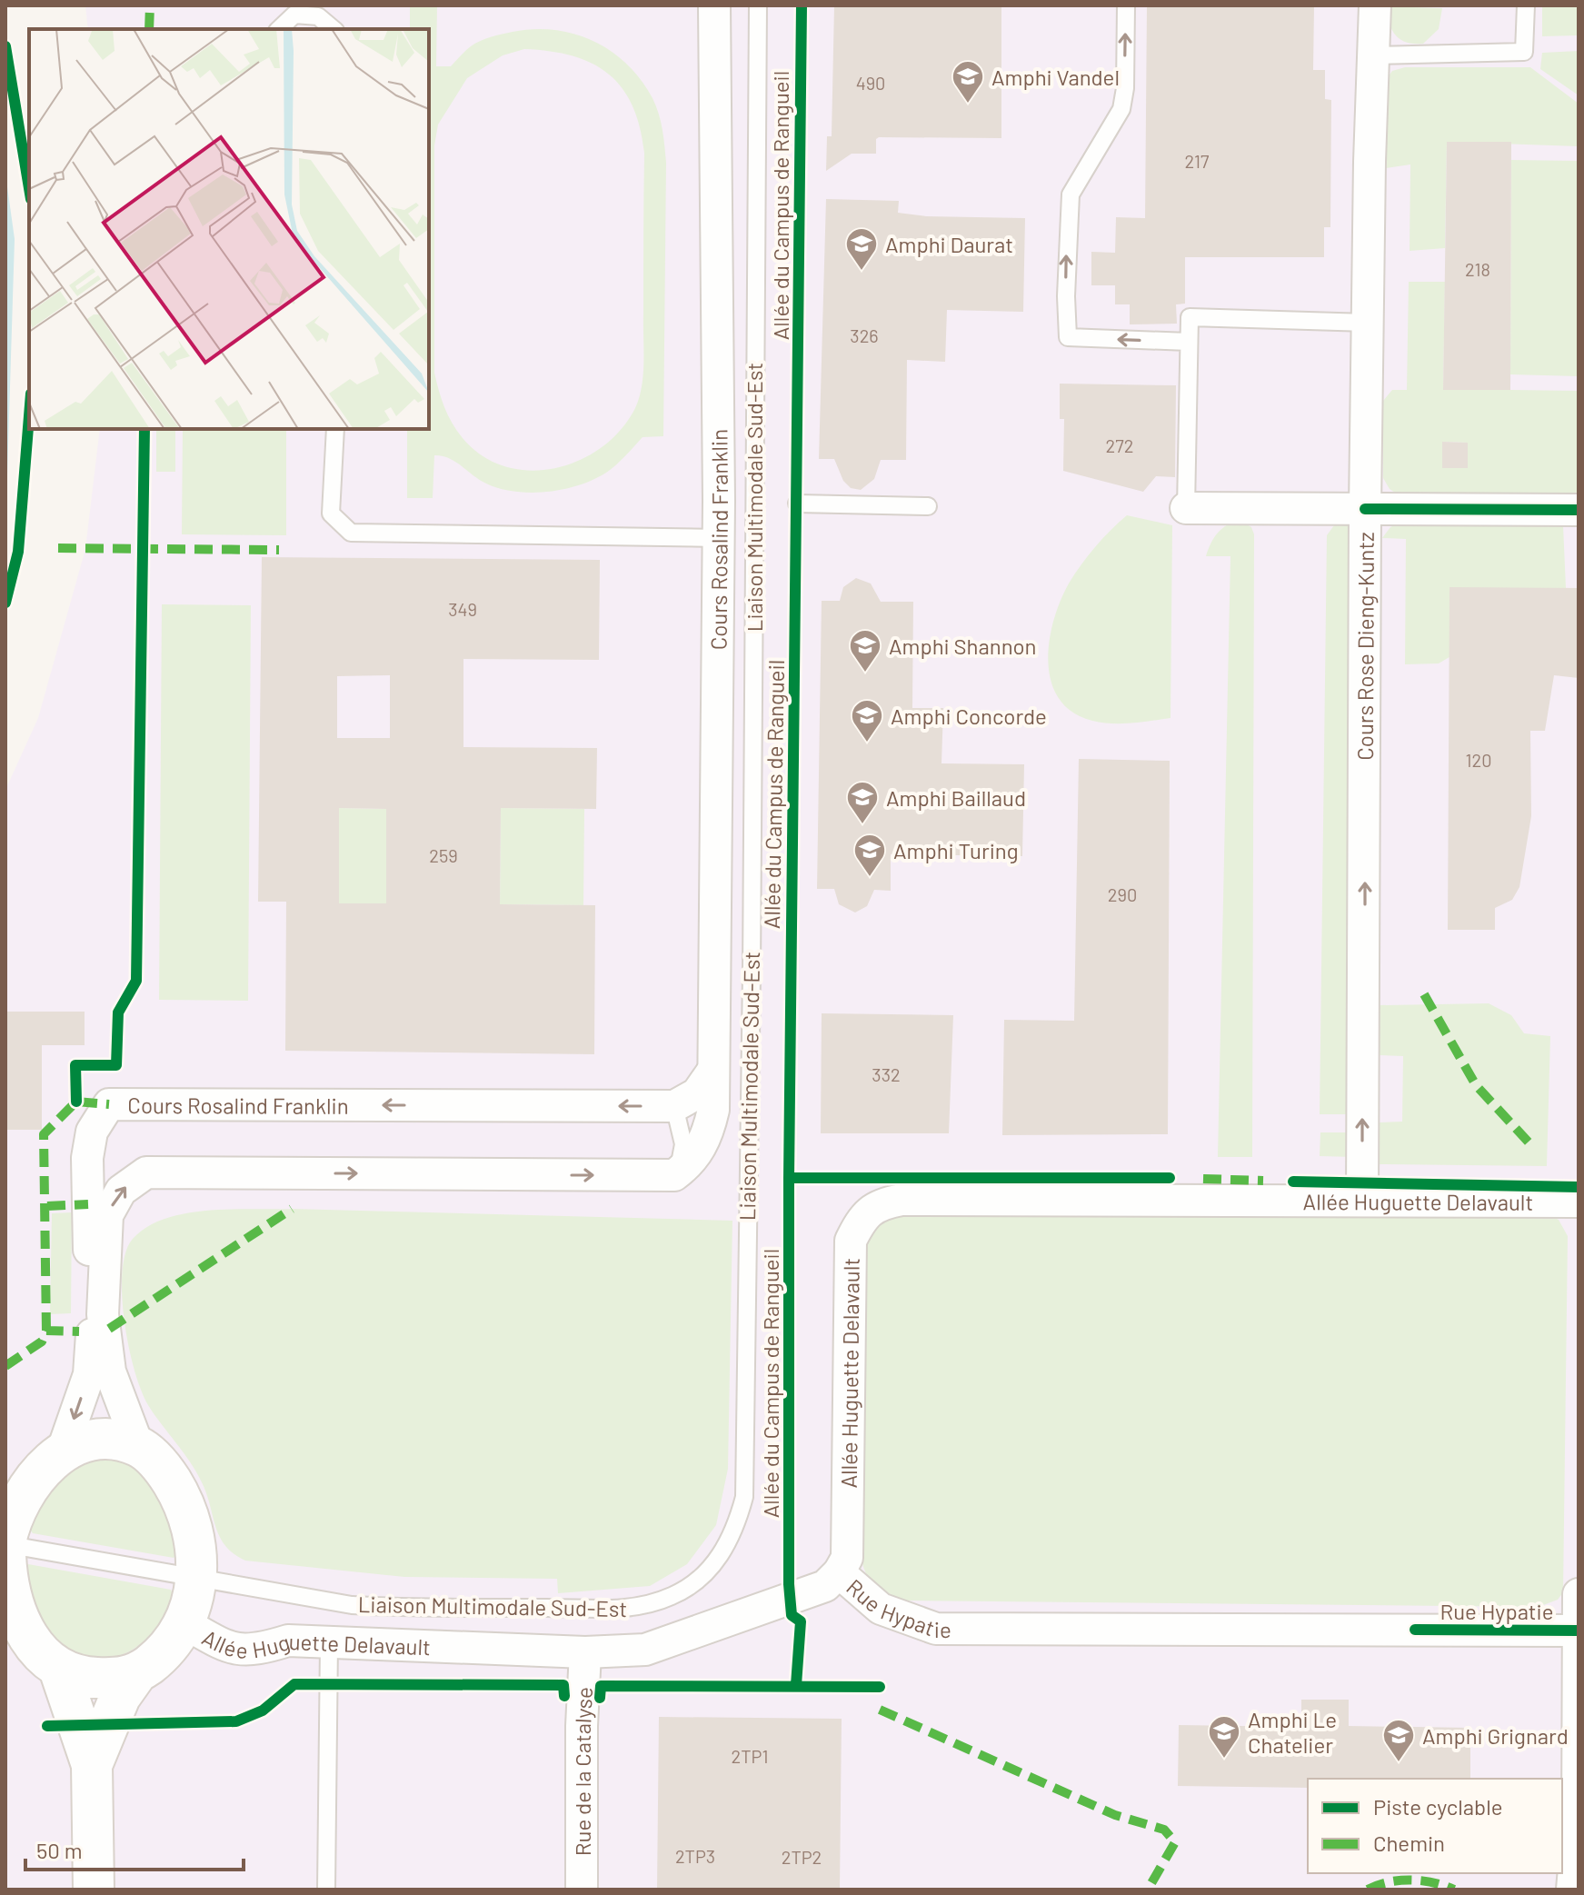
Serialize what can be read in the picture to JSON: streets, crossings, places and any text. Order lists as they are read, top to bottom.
{
  "streets": {
    "street": [
      "Cours Rosalind Franklin",
      "Cours Rose Dieng-Kuntz",
      "Allée Huguette Delavault",
      "Rue Hypatie",
      "Rue de la Catalyse"
    ],
    "lane": ["Liaison Multimodale Sud-Est"],
    "cycle path": ["Allée du Campus de Rangueil"]
  },
  "crossings": [
    ["Cours Rose Dieng-Kuntz", "Allée Huguette Delavault"],
    ["Allée Huguette Delavault", "Rue Hypatie"],
    ["Allée Huguette Delavault", "Rue de la Catalyse"]
  ],
  "one_way": ["Cours Rose Dieng-Kuntz"],
  "places": {
    "school or university": [
      "Amphi Vandel",
      "Amphi Daurat",
      "Amphi Shannon",
      "Amphi Concorde",
      "Amphi Baillaud",
      "Amphi Turing",
      "Amphi Le Chatelier",
      "Amphi Grignard"
    ]
  },
  "house_numbers": [
    "490",
    "217",
    "218",
    "326",
    "272",
    "349",
    "120",
    "259",
    "290",
    "332",
    "2TP1",
    "2TP3",
    "2TP2"
  ],
  "legend": ["Piste cyclable", "Chemin"],
  "scale_bar": "50 m"
}
